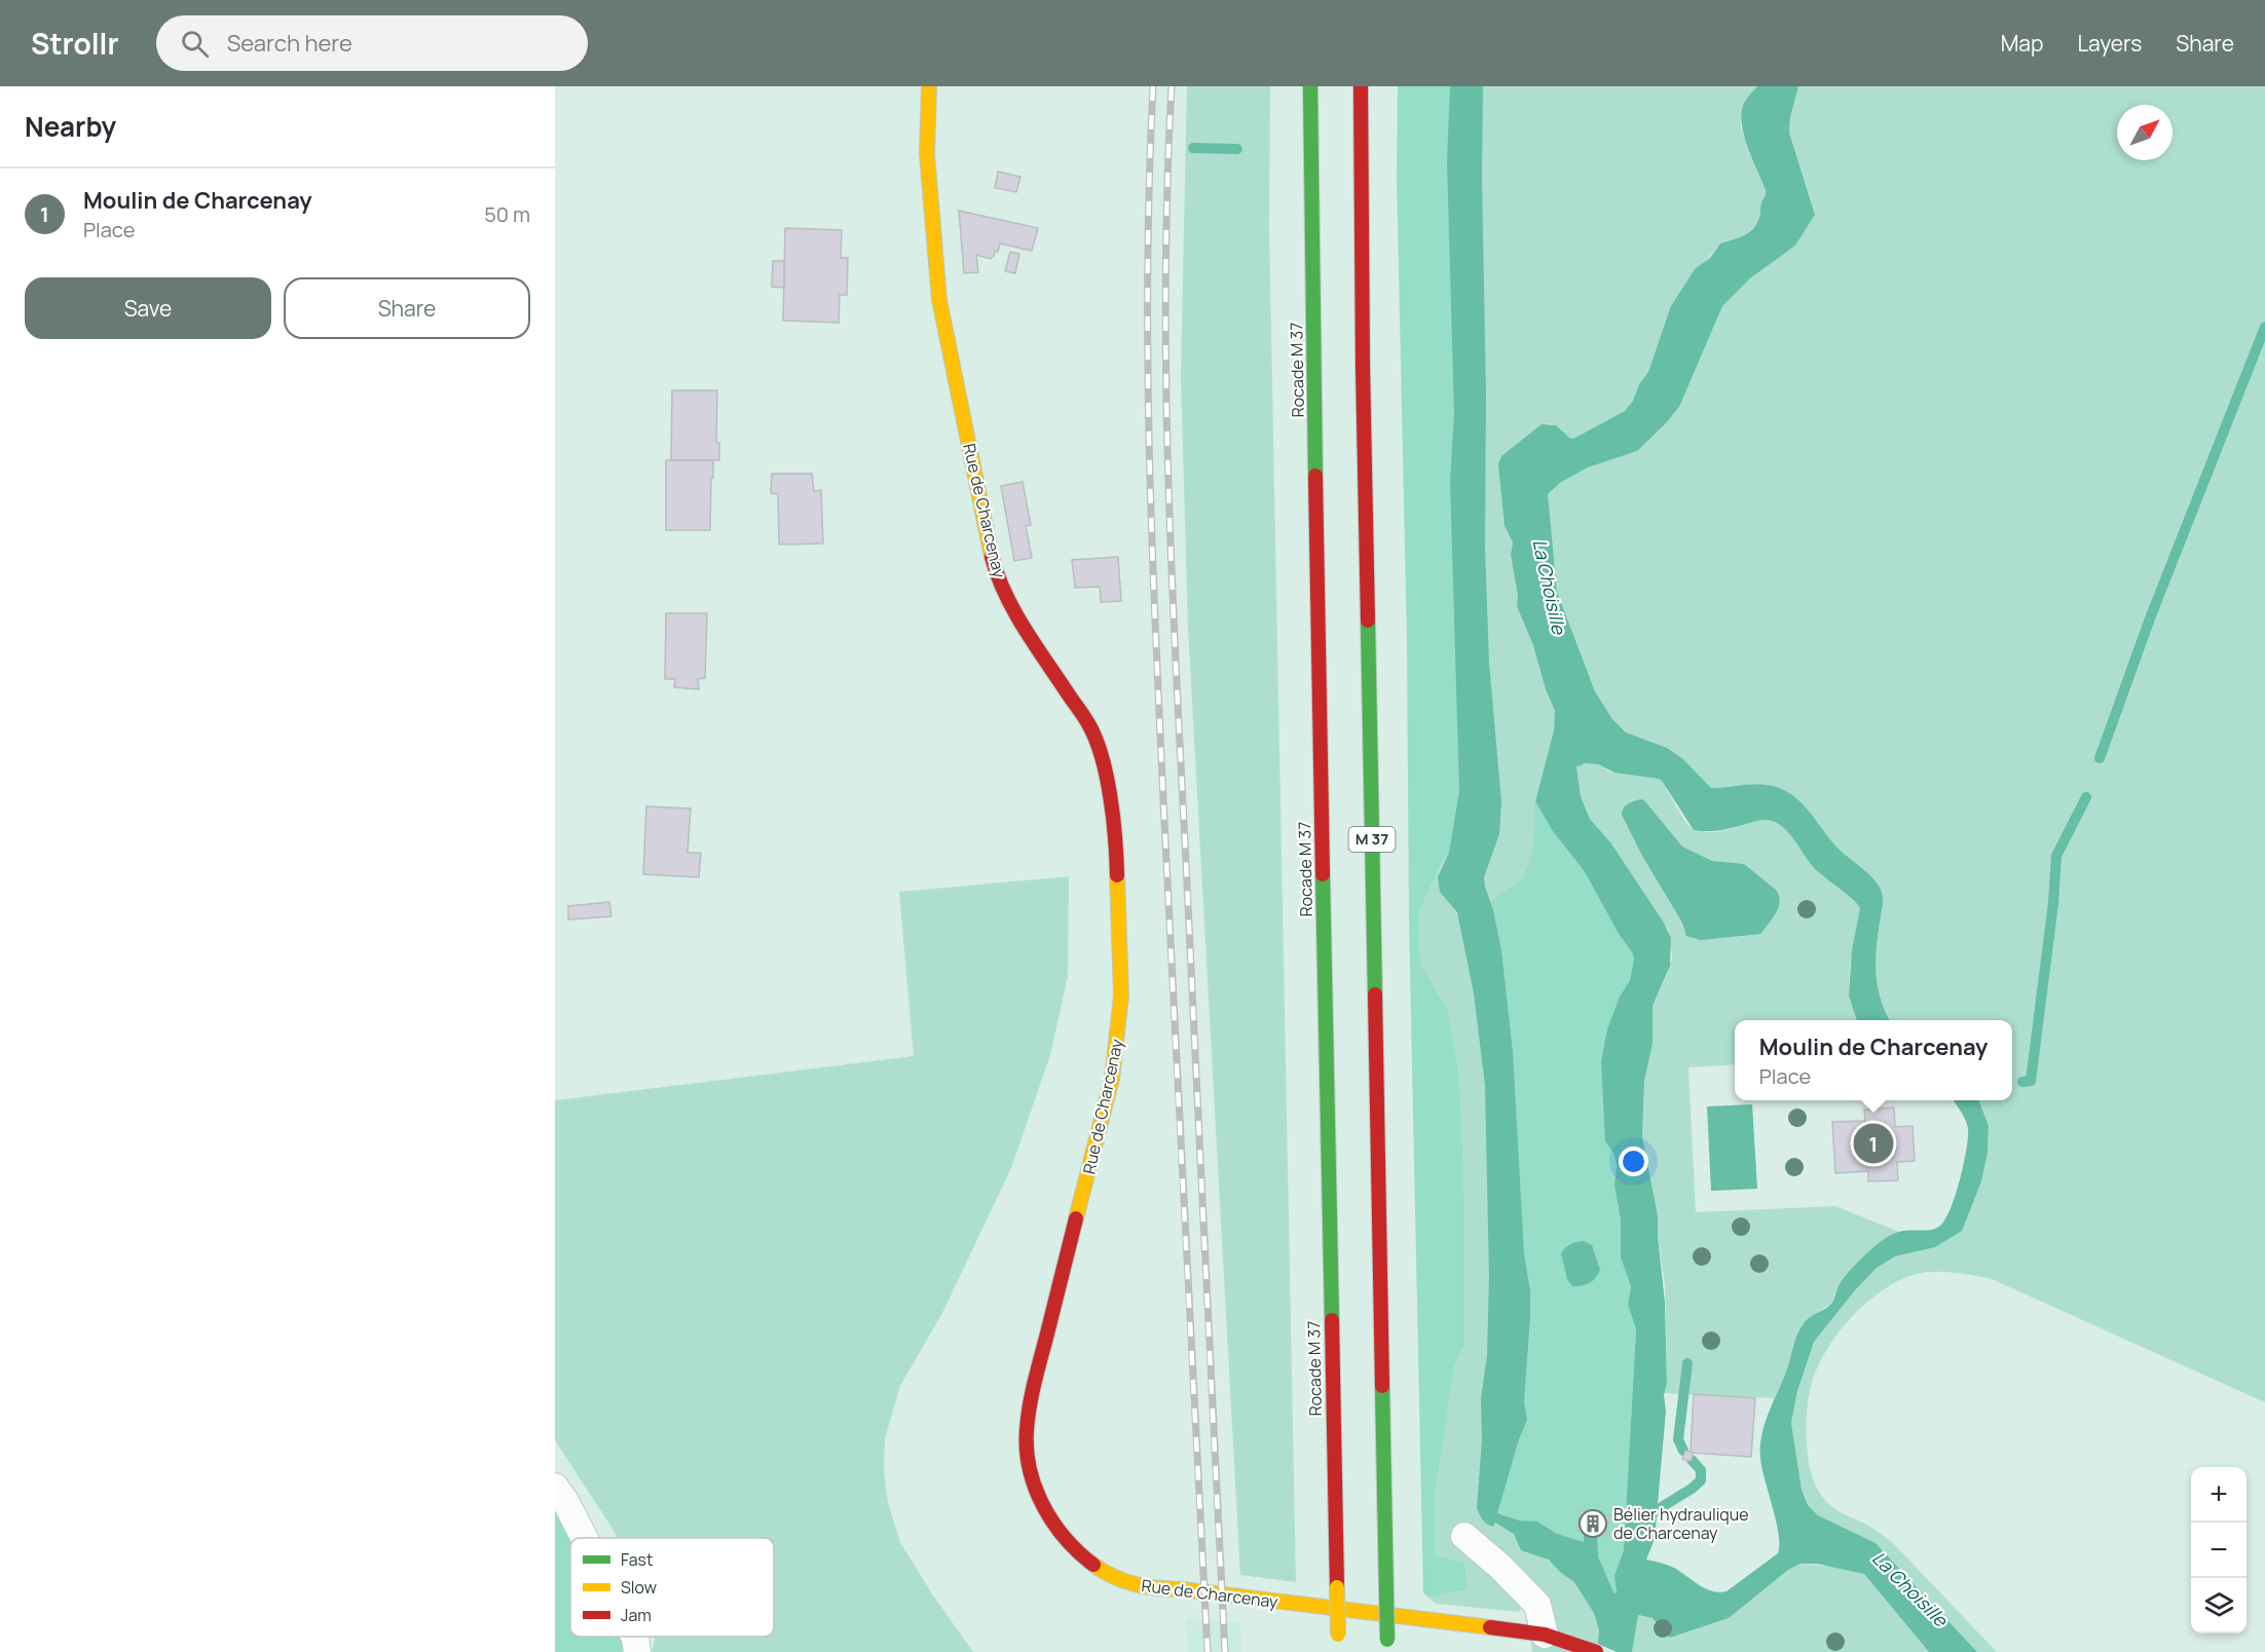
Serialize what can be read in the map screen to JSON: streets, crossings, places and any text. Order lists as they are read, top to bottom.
{
  "streets": {
    "main road": ["Rocade M 37", "Rue de Charcenay", "M 37"]
  },
  "water": ["La Choisille"],
  "places": {
    "building": ["Bélier hydraulique de Charcenay"]
  },
  "legend": ["Fast", "Slow", "Jam"],
  "north": "top right",
  "page": {
    "header": "Strollr",
    "search": "Search here",
    "nav": ["Map", "Layers", "Share"],
    "heading": "Nearby",
    "list": [
      {
        "mark": "1",
        "name": "Moulin de Charcenay",
        "note": "Place",
        "value": "50 m"
      }
    ],
    "buttons": ["Save", "Share"],
    "popup": ["Moulin de Charcenay", "Place"],
    "pins": "1",
    "map_buttons": ["+", "−"]
  }
}
